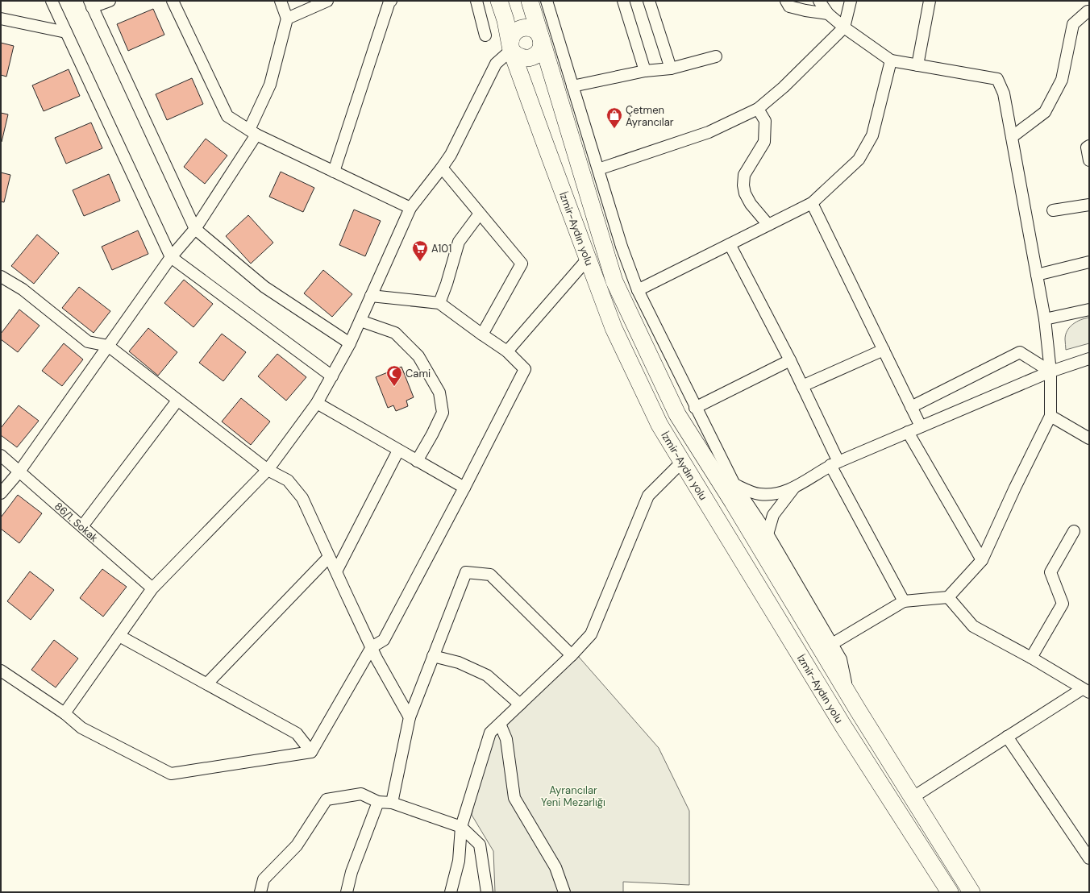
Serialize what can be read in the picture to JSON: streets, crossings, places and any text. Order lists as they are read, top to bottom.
{
  "streets": {
    "highway": ["İzmir-Aydın yolu"],
    "street": ["86/1. Sokak"]
  },
  "parks": ["Ayrancılar Yeni Mezarlığı"],
  "places": {
    "shop": ["Çetmen Ayrancılar"],
    "supermarket": ["A101"],
    "mosque": ["Cami"]
  }
}
